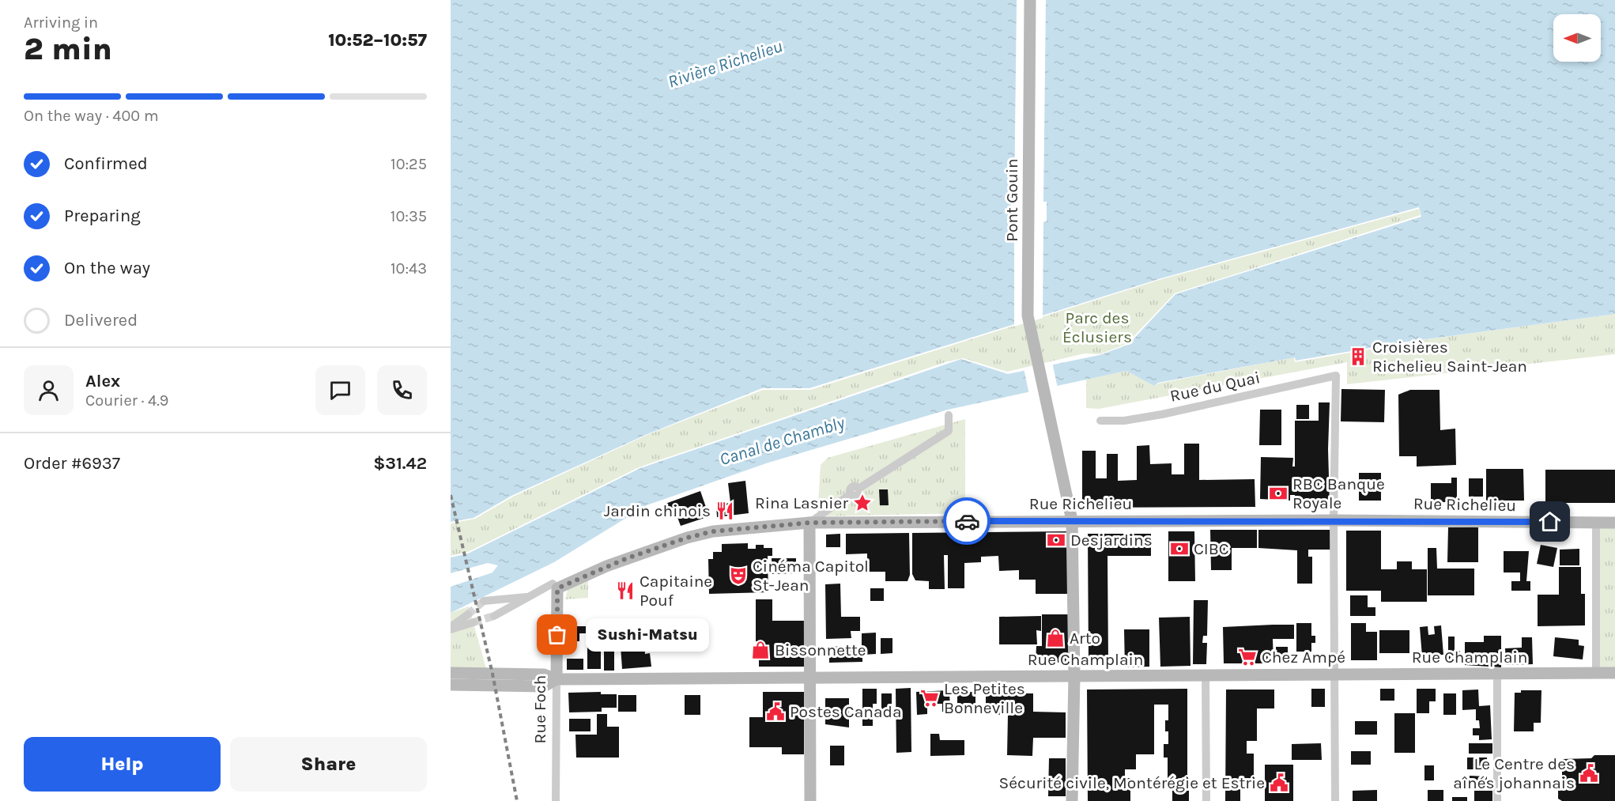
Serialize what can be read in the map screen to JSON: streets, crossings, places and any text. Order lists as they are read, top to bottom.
{
  "streets": {
    "street": [
      "Pont Gouin",
      "Rue du Quai",
      "Rue Richelieu",
      "Rue Champlain",
      "Rue Foch"
    ]
  },
  "crossings": [
    ["Pont Gouin", "Rue Richelieu"],
    ["Pont Gouin", "Rue Champlain"],
    ["Rue du Quai", "Rue Richelieu"],
    ["Rue Richelieu", "Rue Foch"],
    ["Rue Champlain", "Rue Foch"]
  ],
  "water": ["Rivière Richelieu", "Canal de Chambly"],
  "parks": ["Parc des Éclusiers"],
  "places": {
    "building": ["Croisières Richelieu Saint-Jean"],
    "bank": ["RBC Banque Royale", "Desjardins", "CIBC"],
    "place": ["Rina Lasnier"],
    "restaurant": ["Jardin chinois", "Capitaine Pouf"],
    "theatre": ["Cinéma Capitol St-Jean"],
    "other": ["Sushi-Matsu"],
    "shop": ["Arto", "Bissonnette"],
    "supermarket": ["Chez Ampé", "Les Petites Bonneville"],
    "public building": ["Postes Canada", "Le Centre des aînés johannais", "Sécurité civile, Montérégie et Estrie"]
  },
  "north": "left",
  "page": {
    "heading": ["2 min", "Arriving in", "10:52–10:57"],
    "panel": [
      "Alex",
      "Courier · 4.9",
      "Order #6937",
      "$31.42"
    ],
    "bar": "On the way · 400 m",
    "list": [
      ["Confirmed", "10:25"],
      ["Preparing", "10:35"],
      ["On the way", "10:43"],
      "Delivered"
    ],
    "bubble": "Sushi-Matsu",
    "buttons": ["Help", "Share"]
  }
}
